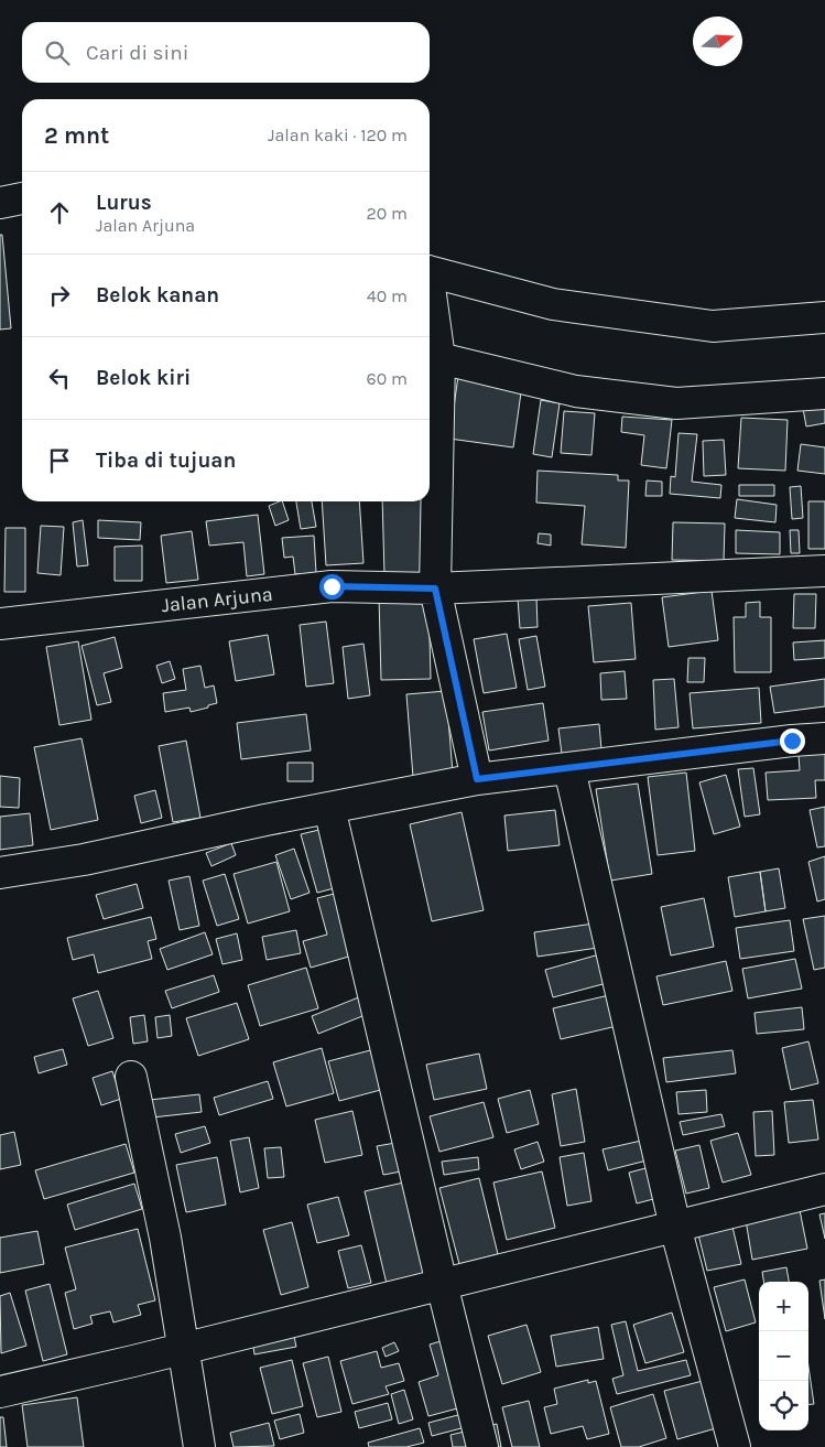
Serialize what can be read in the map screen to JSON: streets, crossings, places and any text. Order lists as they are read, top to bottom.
{
  "streets": {
    "street": ["Jalan Arjuna"]
  },
  "north": "right",
  "page": {
    "search": "Cari di sini",
    "heading": ["2 mnt", "Jalan kaki · 120 m"],
    "list": [
      ["Lurus", "Jalan Arjuna", "20 m"],
      ["Belok kanan", "40 m"],
      ["Belok kiri", "60 m"],
      "Tiba di tujuan"
    ],
    "map_buttons": ["+", "−"]
  }
}
